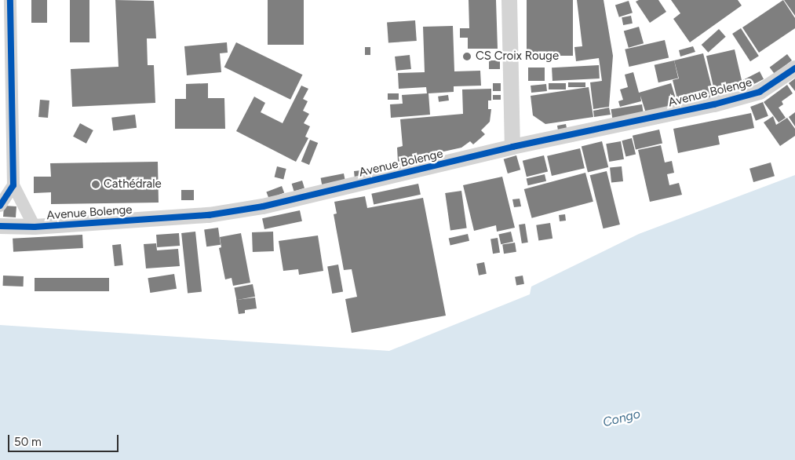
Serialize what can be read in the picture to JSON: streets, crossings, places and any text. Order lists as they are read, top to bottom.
{
  "streets": {
    "street": ["Avenue Bolenge"]
  },
  "water": ["Congo"],
  "places": ["CS Croix Rouge", "Cathédrale"],
  "scale_bar": "50 m"
}
